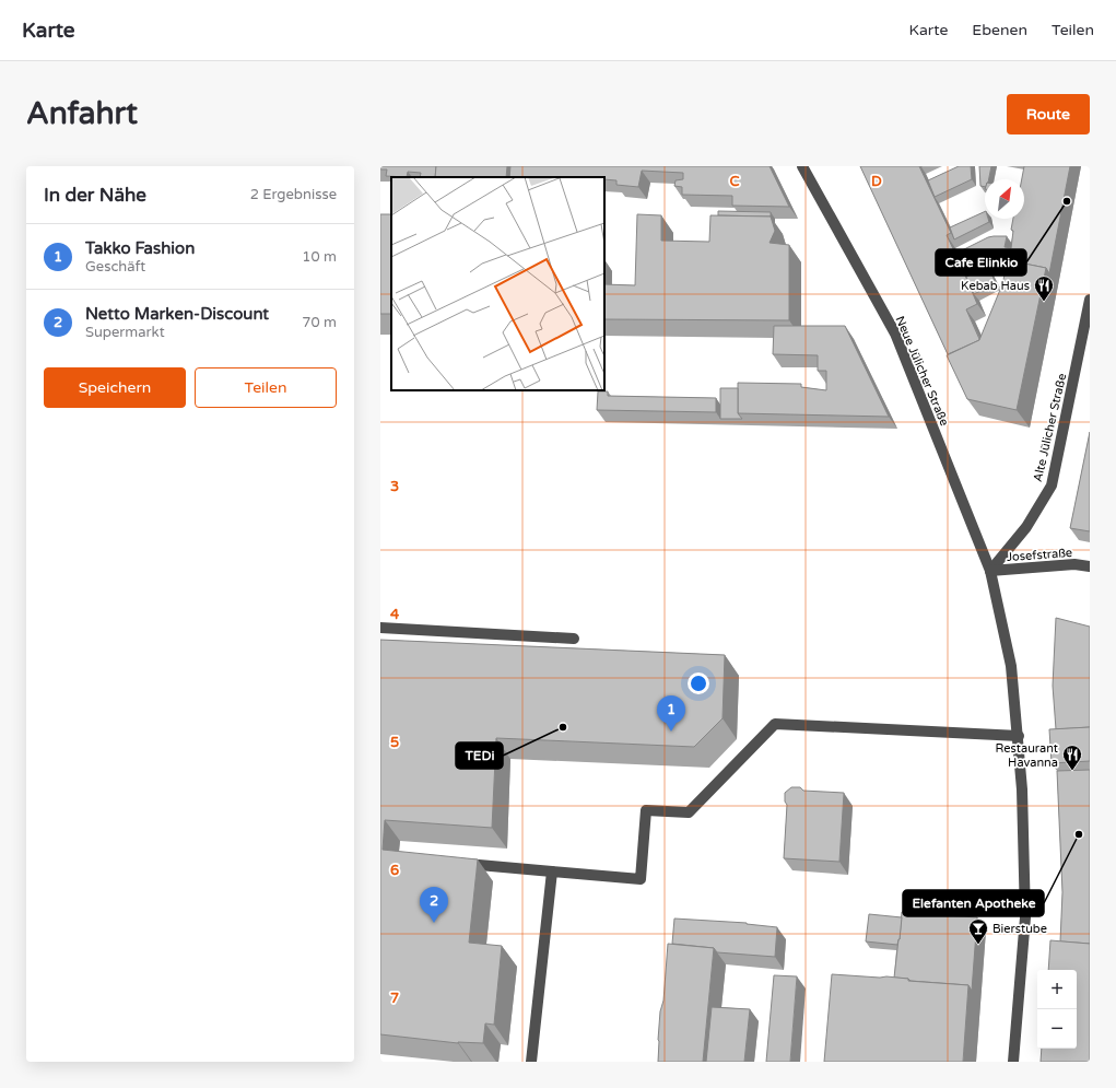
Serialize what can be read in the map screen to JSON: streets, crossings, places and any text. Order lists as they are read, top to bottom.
{
  "streets": {
    "street": ["Neue Jülicher Straße", "Alte Jülicher Straße", "Josefstraße"]
  },
  "crossings": [
    ["Neue Jülicher Straße", "Alte Jülicher Straße"],
    ["Neue Jülicher Straße", "Josefstraße"],
    ["Alte Jülicher Straße", "Josefstraße"]
  ],
  "places": {
    "other": ["Cafe Elinkio", "TEDi", "Elefanten Apotheke"],
    "restaurant": ["Kebab Haus", "Restaurant Havanna"],
    "bar": ["Bierstube"]
  },
  "north": "top right",
  "page": {
    "header": "Karte",
    "nav": ["Karte", "Ebenen", "Teilen"],
    "buttons": [
      "Route",
      ["Speichern", "Teilen"]
    ],
    "title": "Anfahrt",
    "heading": ["In der Nähe", "2 Ergebnisse"],
    "list": [
      {
        "mark": "1",
        "name": "Takko Fashion",
        "note": "Geschäft",
        "value": "10 m"
      },
      {
        "mark": "2",
        "name": "Netto Marken-Discount",
        "note": "Supermarkt",
        "value": "70 m"
      }
    ],
    "pins": ["1", "2"],
    "map_buttons": ["+", "−"]
  },
  "grid": {
    "columns": ["C", "D"],
    "rows": [
      "3",
      "4",
      "5",
      "6",
      "7"
    ]
  }
}
